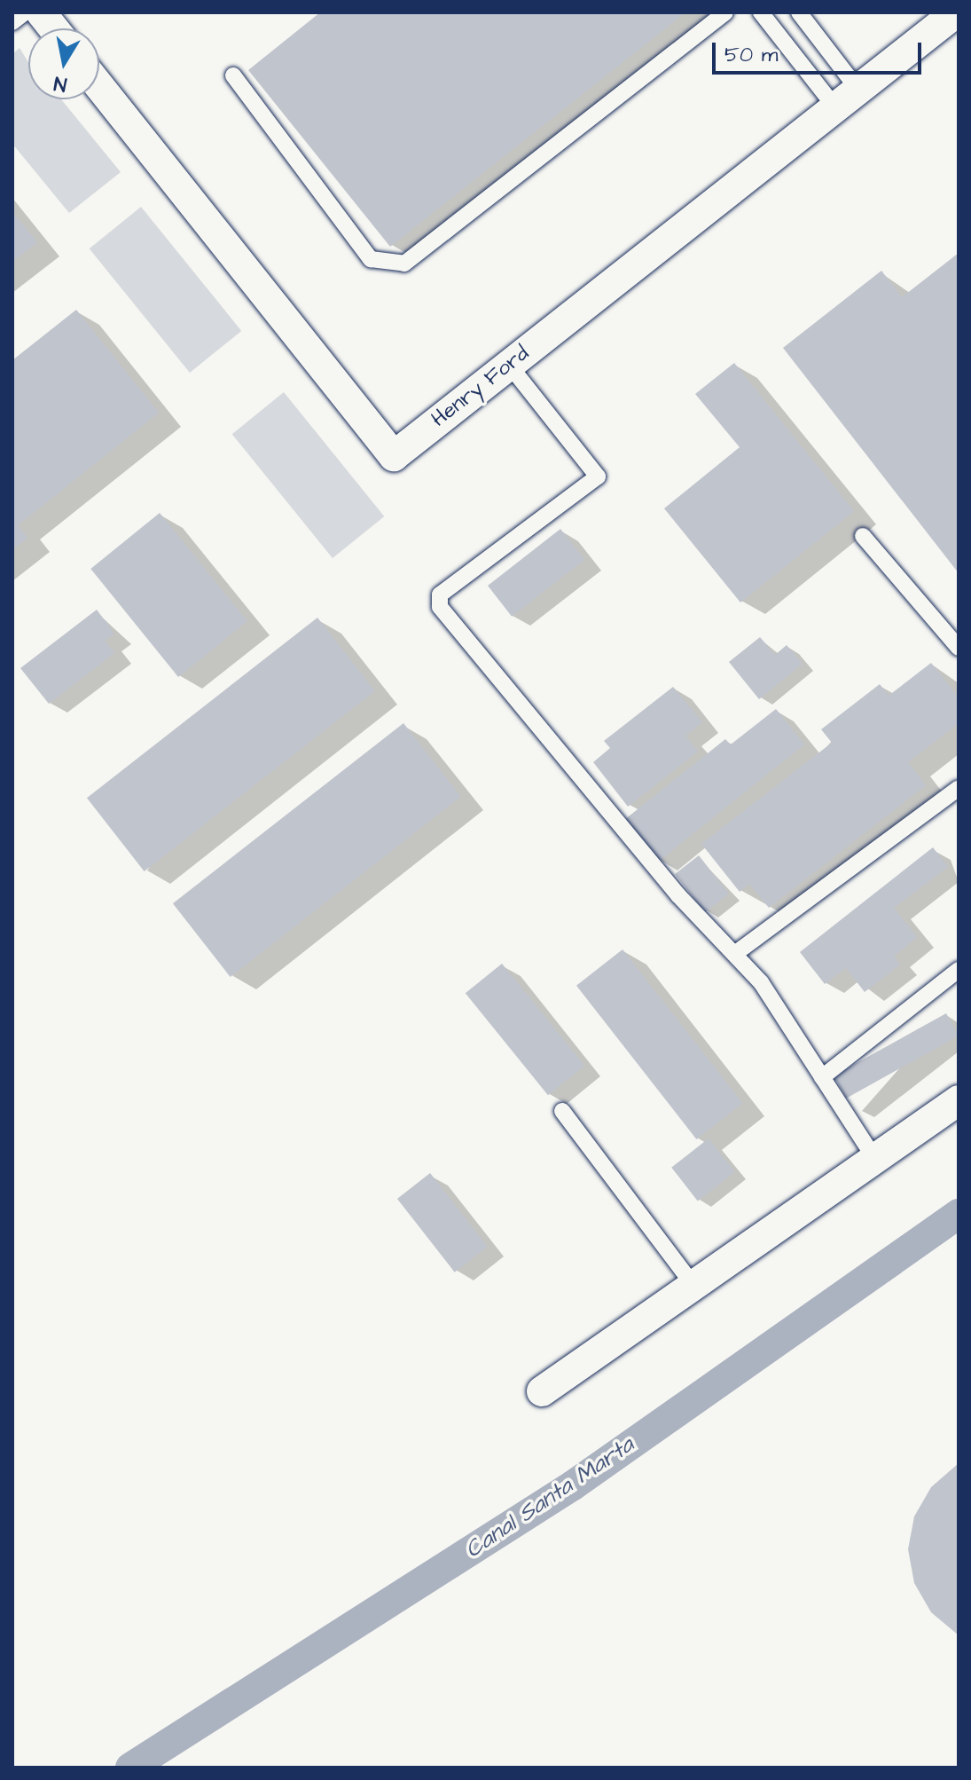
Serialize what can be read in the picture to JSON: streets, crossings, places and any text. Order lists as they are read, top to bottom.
{
  "streets": {
    "street": ["Henry Ford"]
  },
  "water": ["Canal Santa Marta"],
  "scale_bar": "50 m",
  "north": "bottom"
}
